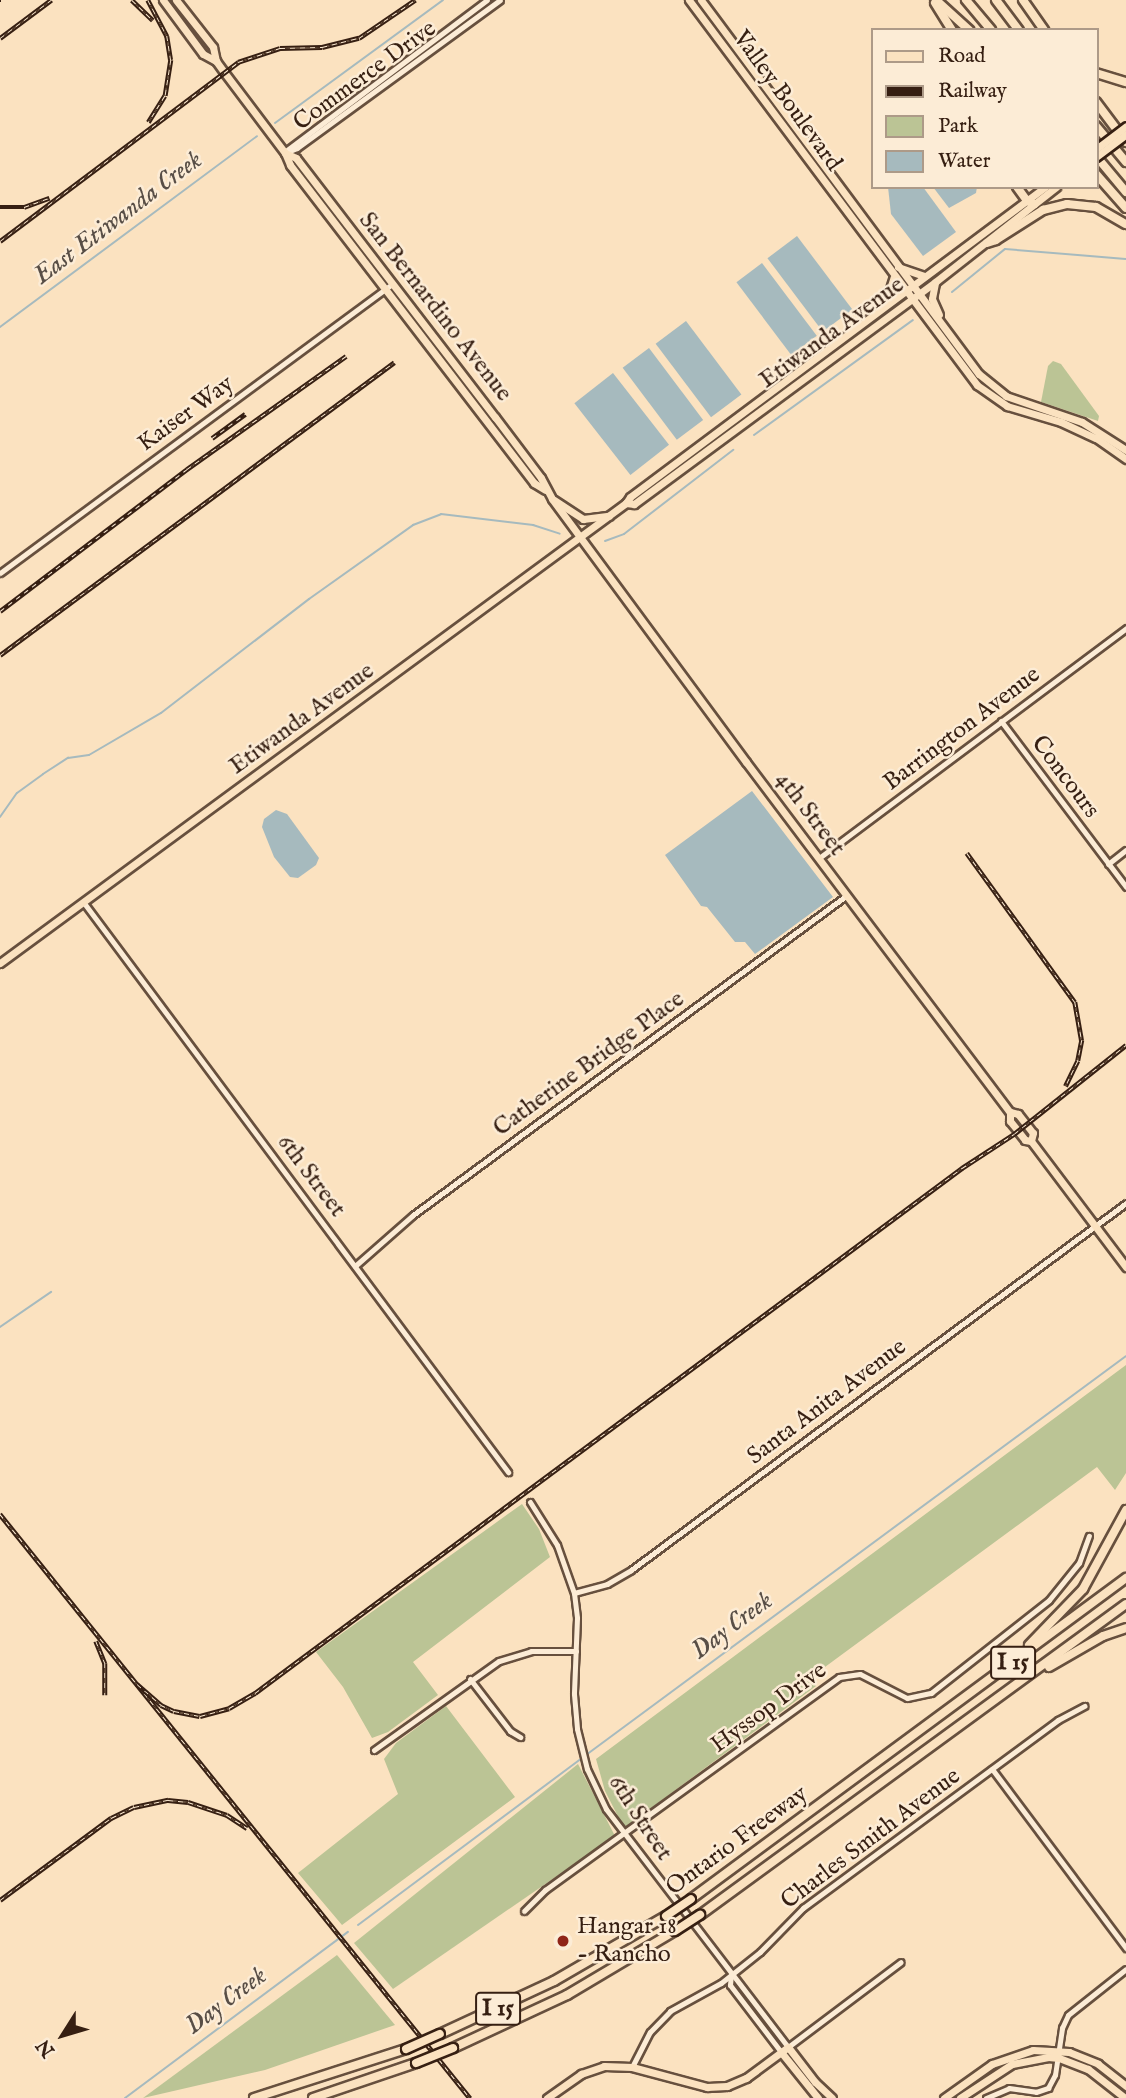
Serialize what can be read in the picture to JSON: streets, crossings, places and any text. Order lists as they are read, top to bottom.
{
  "streets": {
    "highway": ["I 15", "Ontario Freeway"],
    "main road": [
      "Valley Boulevard",
      "San Bernardino Avenue",
      "Etiwanda Avenue",
      "4th Street",
      "6th Street"
    ],
    "street": [
      "Commerce Drive",
      "Kaiser Way",
      "Barrington Avenue",
      "Concours",
      "Catherine Bridge Place",
      "Santa Anita Avenue",
      "Hyssop Drive",
      "Charles Smith Avenue"
    ]
  },
  "crossings": [
    ["Commerce Drive", "San Bernardino Avenue"],
    ["Valley Boulevard", "Etiwanda Avenue"],
    ["San Bernardino Avenue", "Etiwanda Avenue"],
    ["San Bernardino Avenue", "Kaiser Way"],
    ["San Bernardino Avenue", "4th Street"],
    ["Etiwanda Avenue", "4th Street"],
    ["Etiwanda Avenue", "6th Street"],
    ["Barrington Avenue", "Concours"],
    ["Barrington Avenue", "4th Street"],
    ["4th Street", "Catherine Bridge Place"],
    ["4th Street", "Santa Anita Avenue"],
    ["Catherine Bridge Place", "6th Street"],
    ["6th Street", "Santa Anita Avenue"],
    ["6th Street", "Hyssop Drive"],
    ["6th Street", "Charles Smith Avenue"]
  ],
  "water": ["East Etiwanda Creek", "Day Creek"],
  "places": ["Hangar 18 - Rancho"],
  "legend": [
    "Road",
    "Railway",
    "Park",
    "Water"
  ],
  "north": "bottom left"
}
